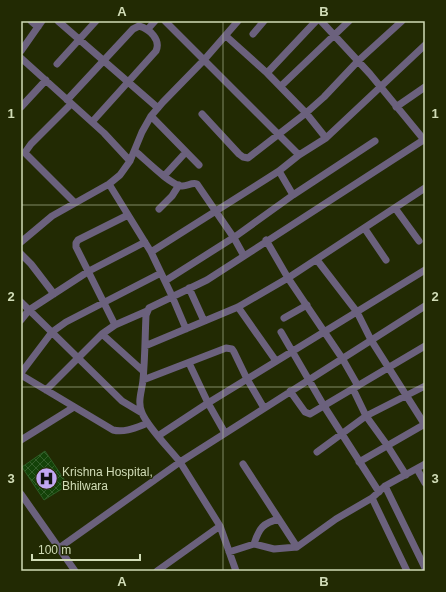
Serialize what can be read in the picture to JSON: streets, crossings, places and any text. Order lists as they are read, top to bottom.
{
  "places": {
    "hospital": ["Krishna Hospital, Bhilwara"]
  },
  "scale_bar": "100 m",
  "grid": {
    "columns": ["A", "B"],
    "rows": ["1", "2", "3"]
  }
}
